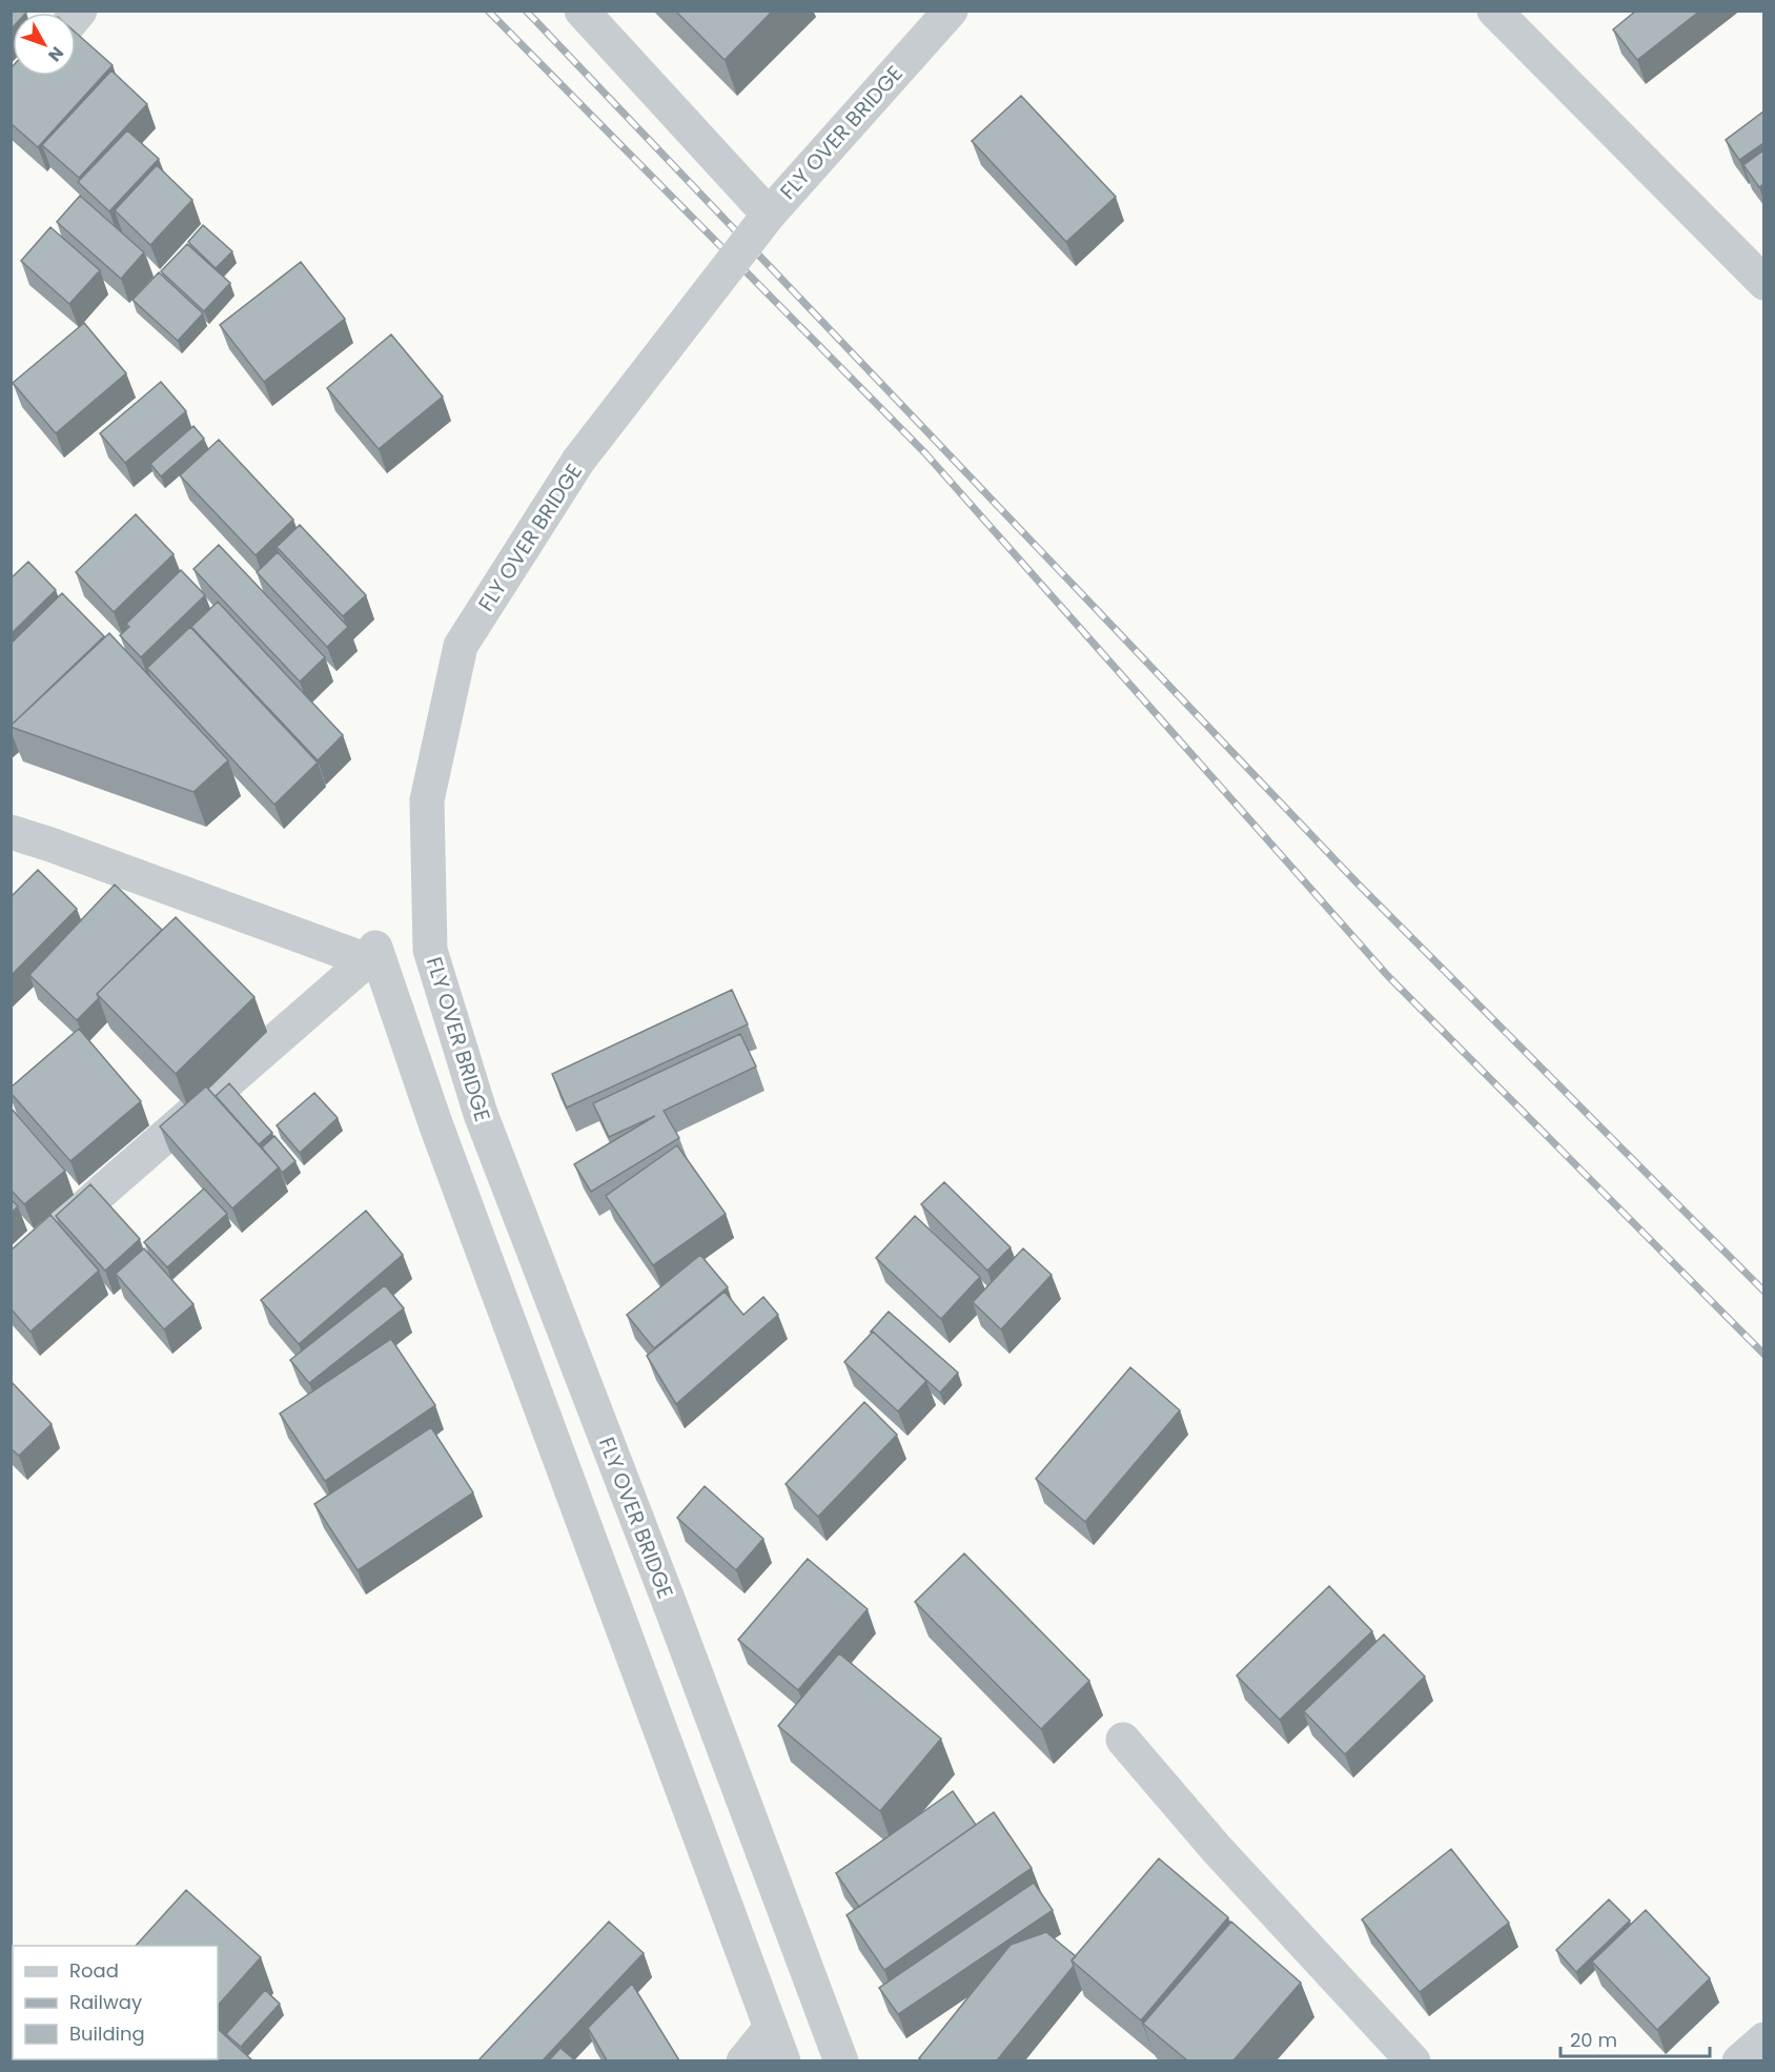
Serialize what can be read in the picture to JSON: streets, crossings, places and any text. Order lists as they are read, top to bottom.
{
  "streets": {
    "street": ["FLY OVER BRIDGE"]
  },
  "legend": ["Road", "Railway", "Building"],
  "scale_bar": "20 m",
  "north": "bottom right"
}
